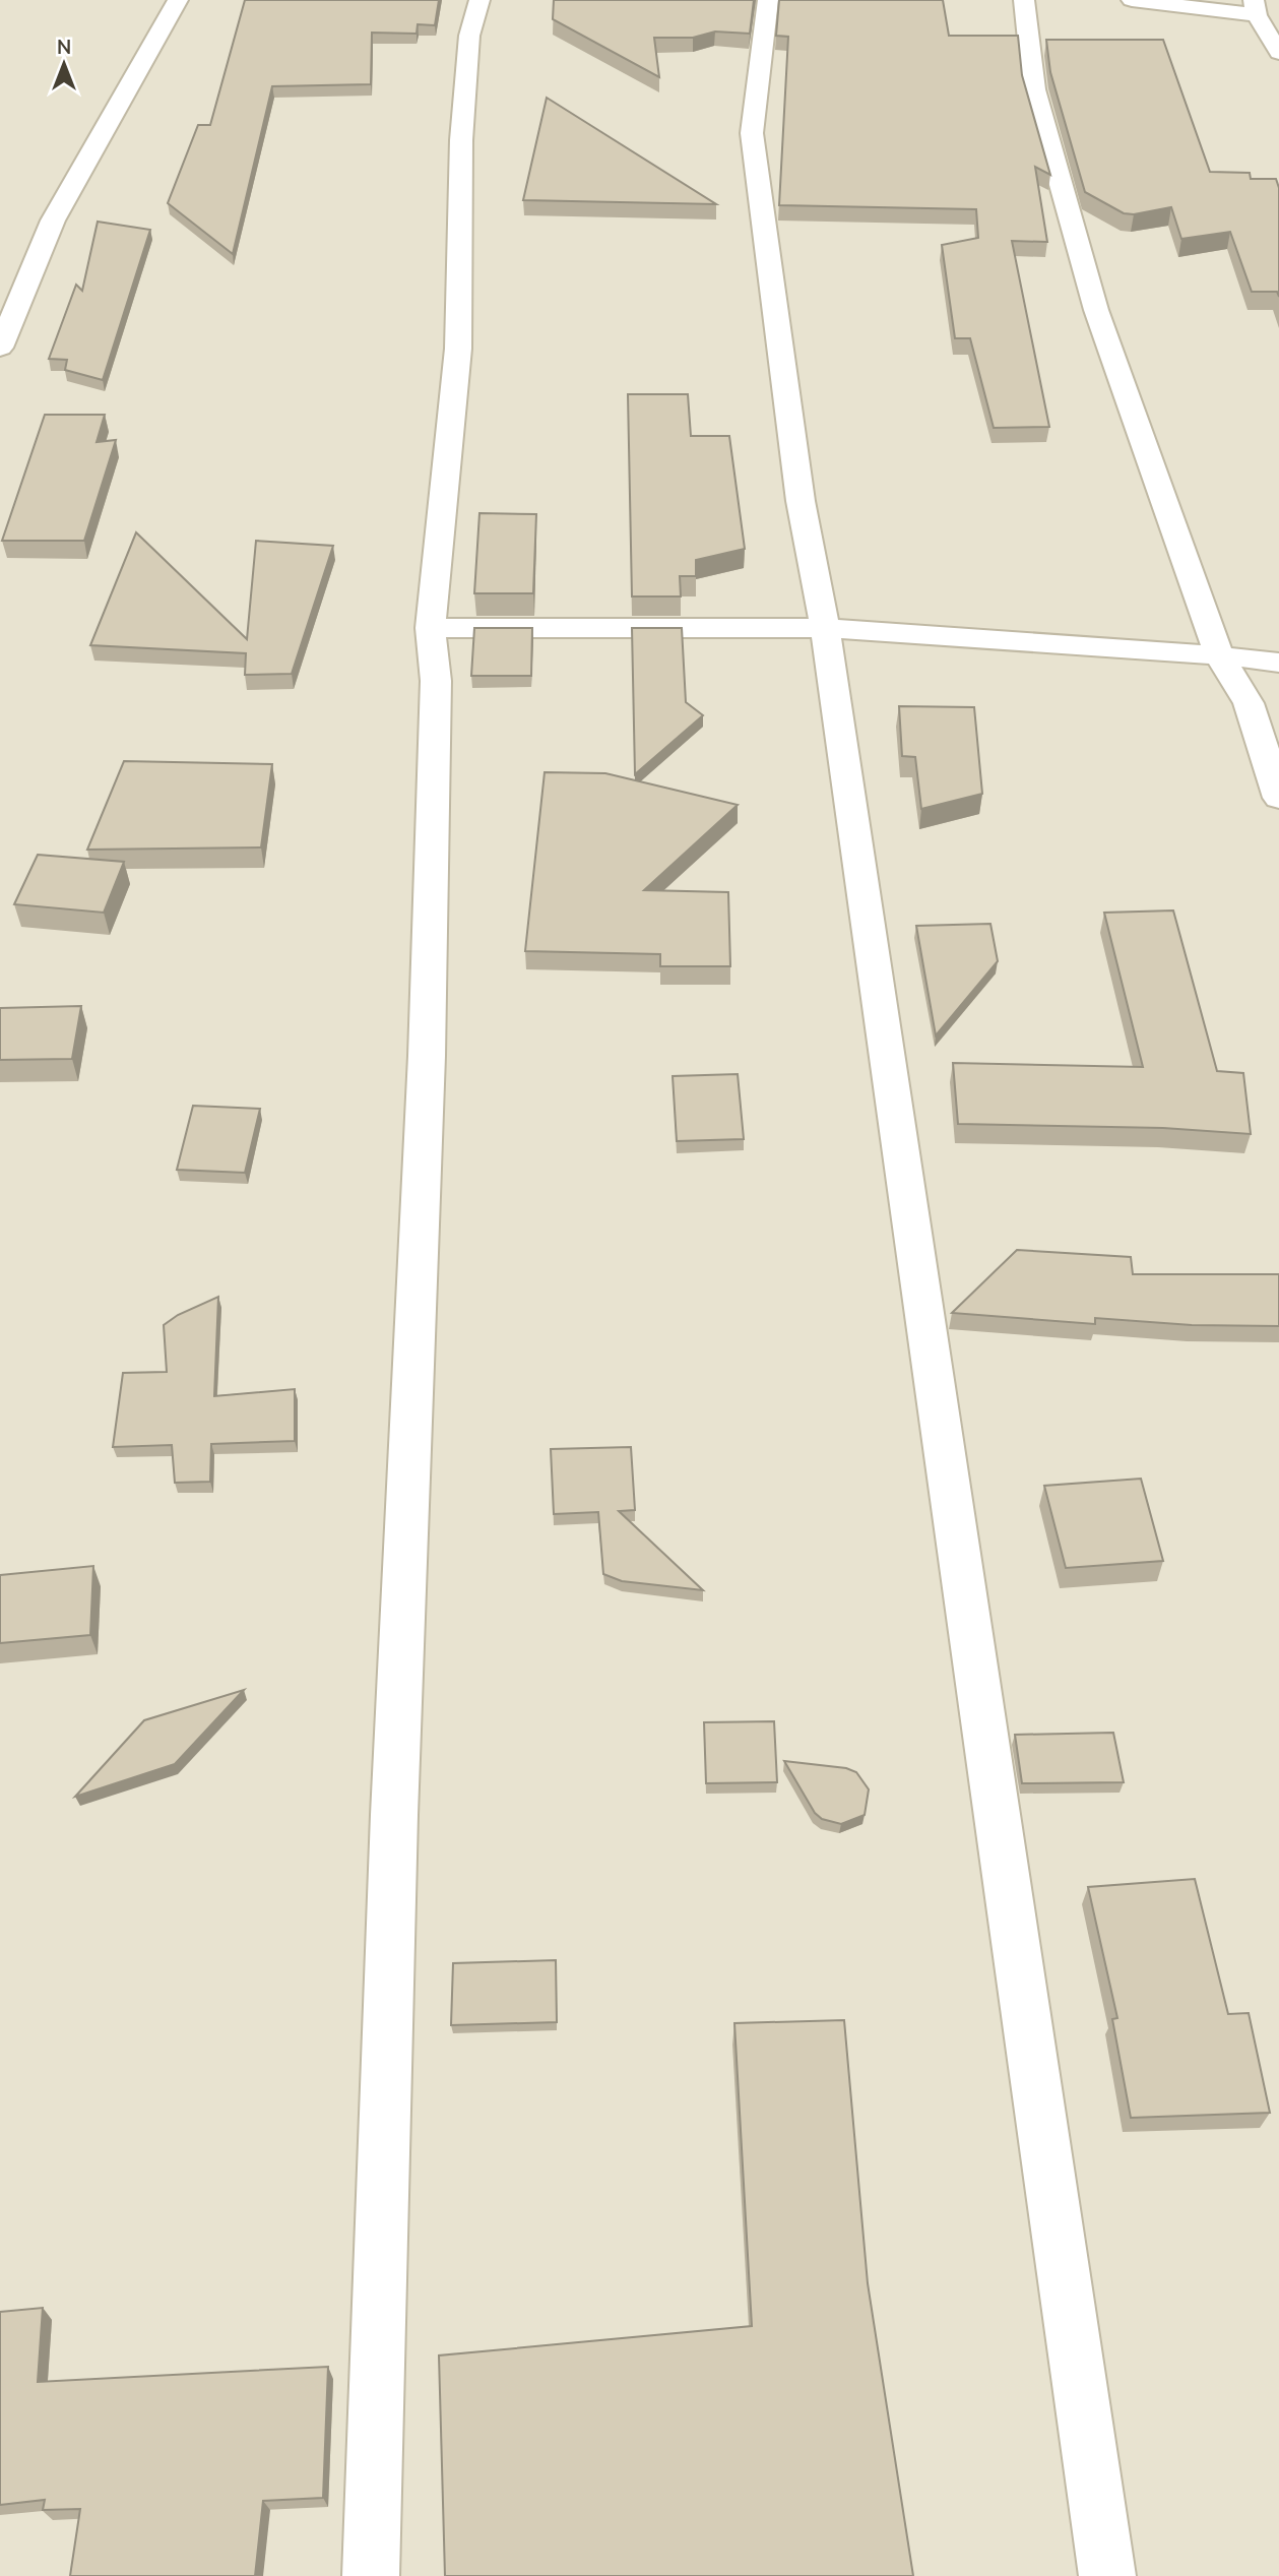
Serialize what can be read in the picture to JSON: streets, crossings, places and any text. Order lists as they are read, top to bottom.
{
  "north": "top"
}
